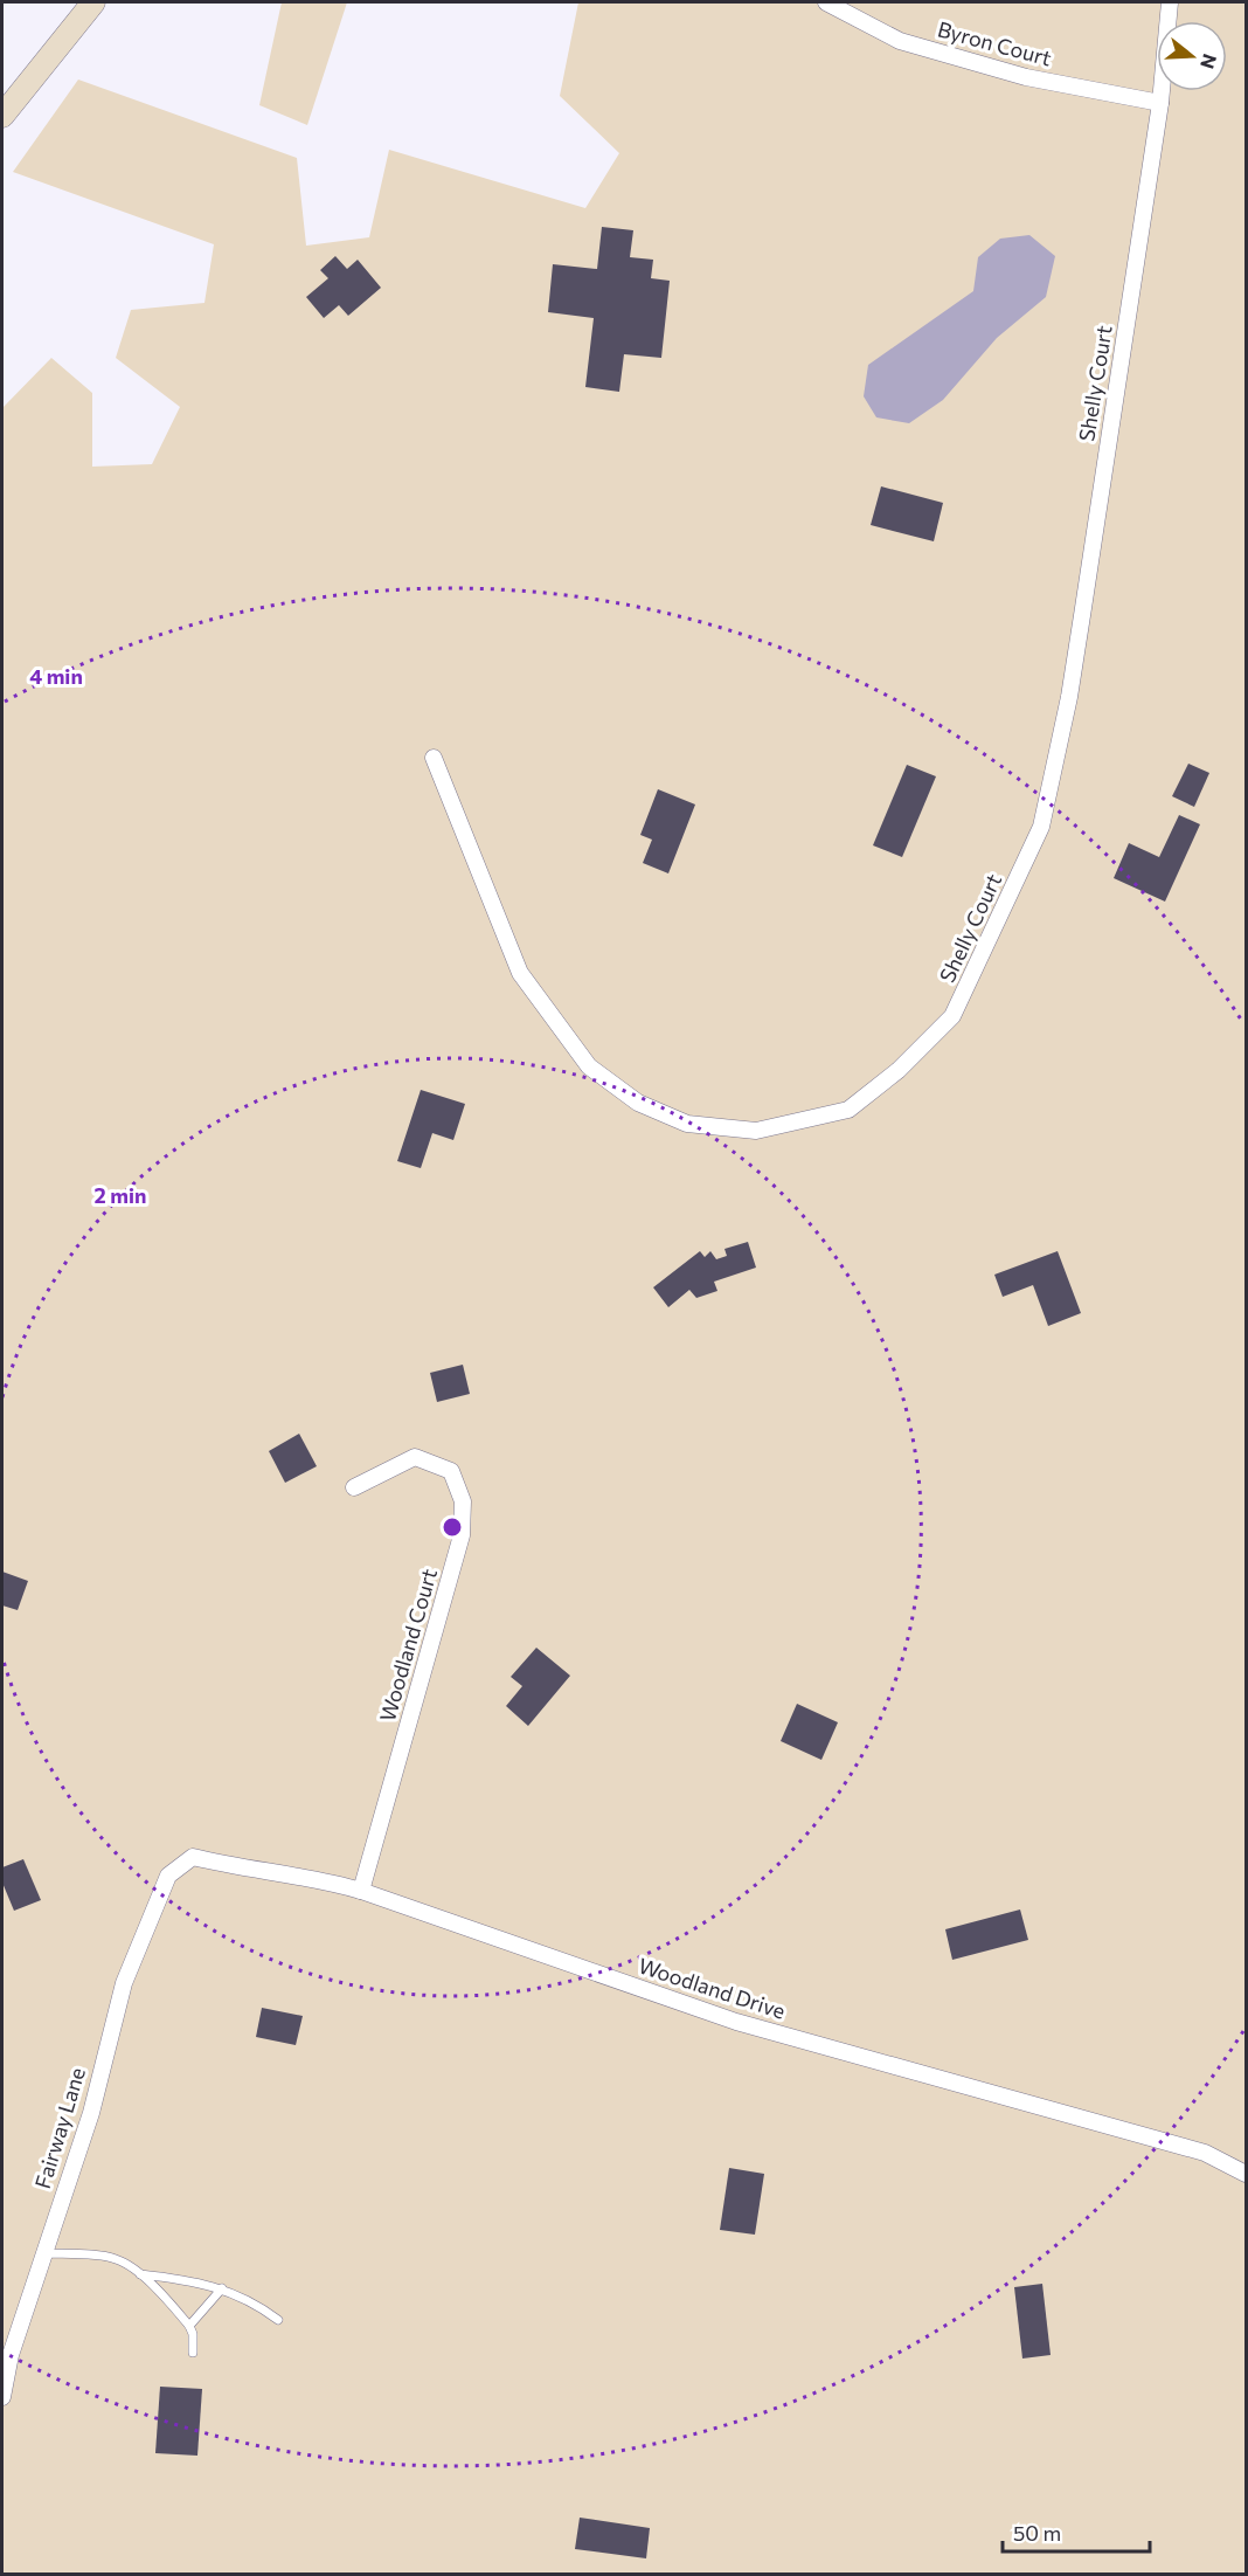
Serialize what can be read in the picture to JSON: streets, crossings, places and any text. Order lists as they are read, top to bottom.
{
  "streets": {
    "street": [
      "Byron Court",
      "Shelly Court",
      "Woodland Court",
      "Woodland Drive",
      "Fairway Lane"
    ]
  },
  "crossings": [
    ["Byron Court", "Shelly Court"],
    ["Woodland Court", "Woodland Drive"],
    ["Woodland Drive", "Fairway Lane"]
  ],
  "scale_bar": "50 m",
  "north": "right",
  "rings": ["4 min", "2 min"]
}
